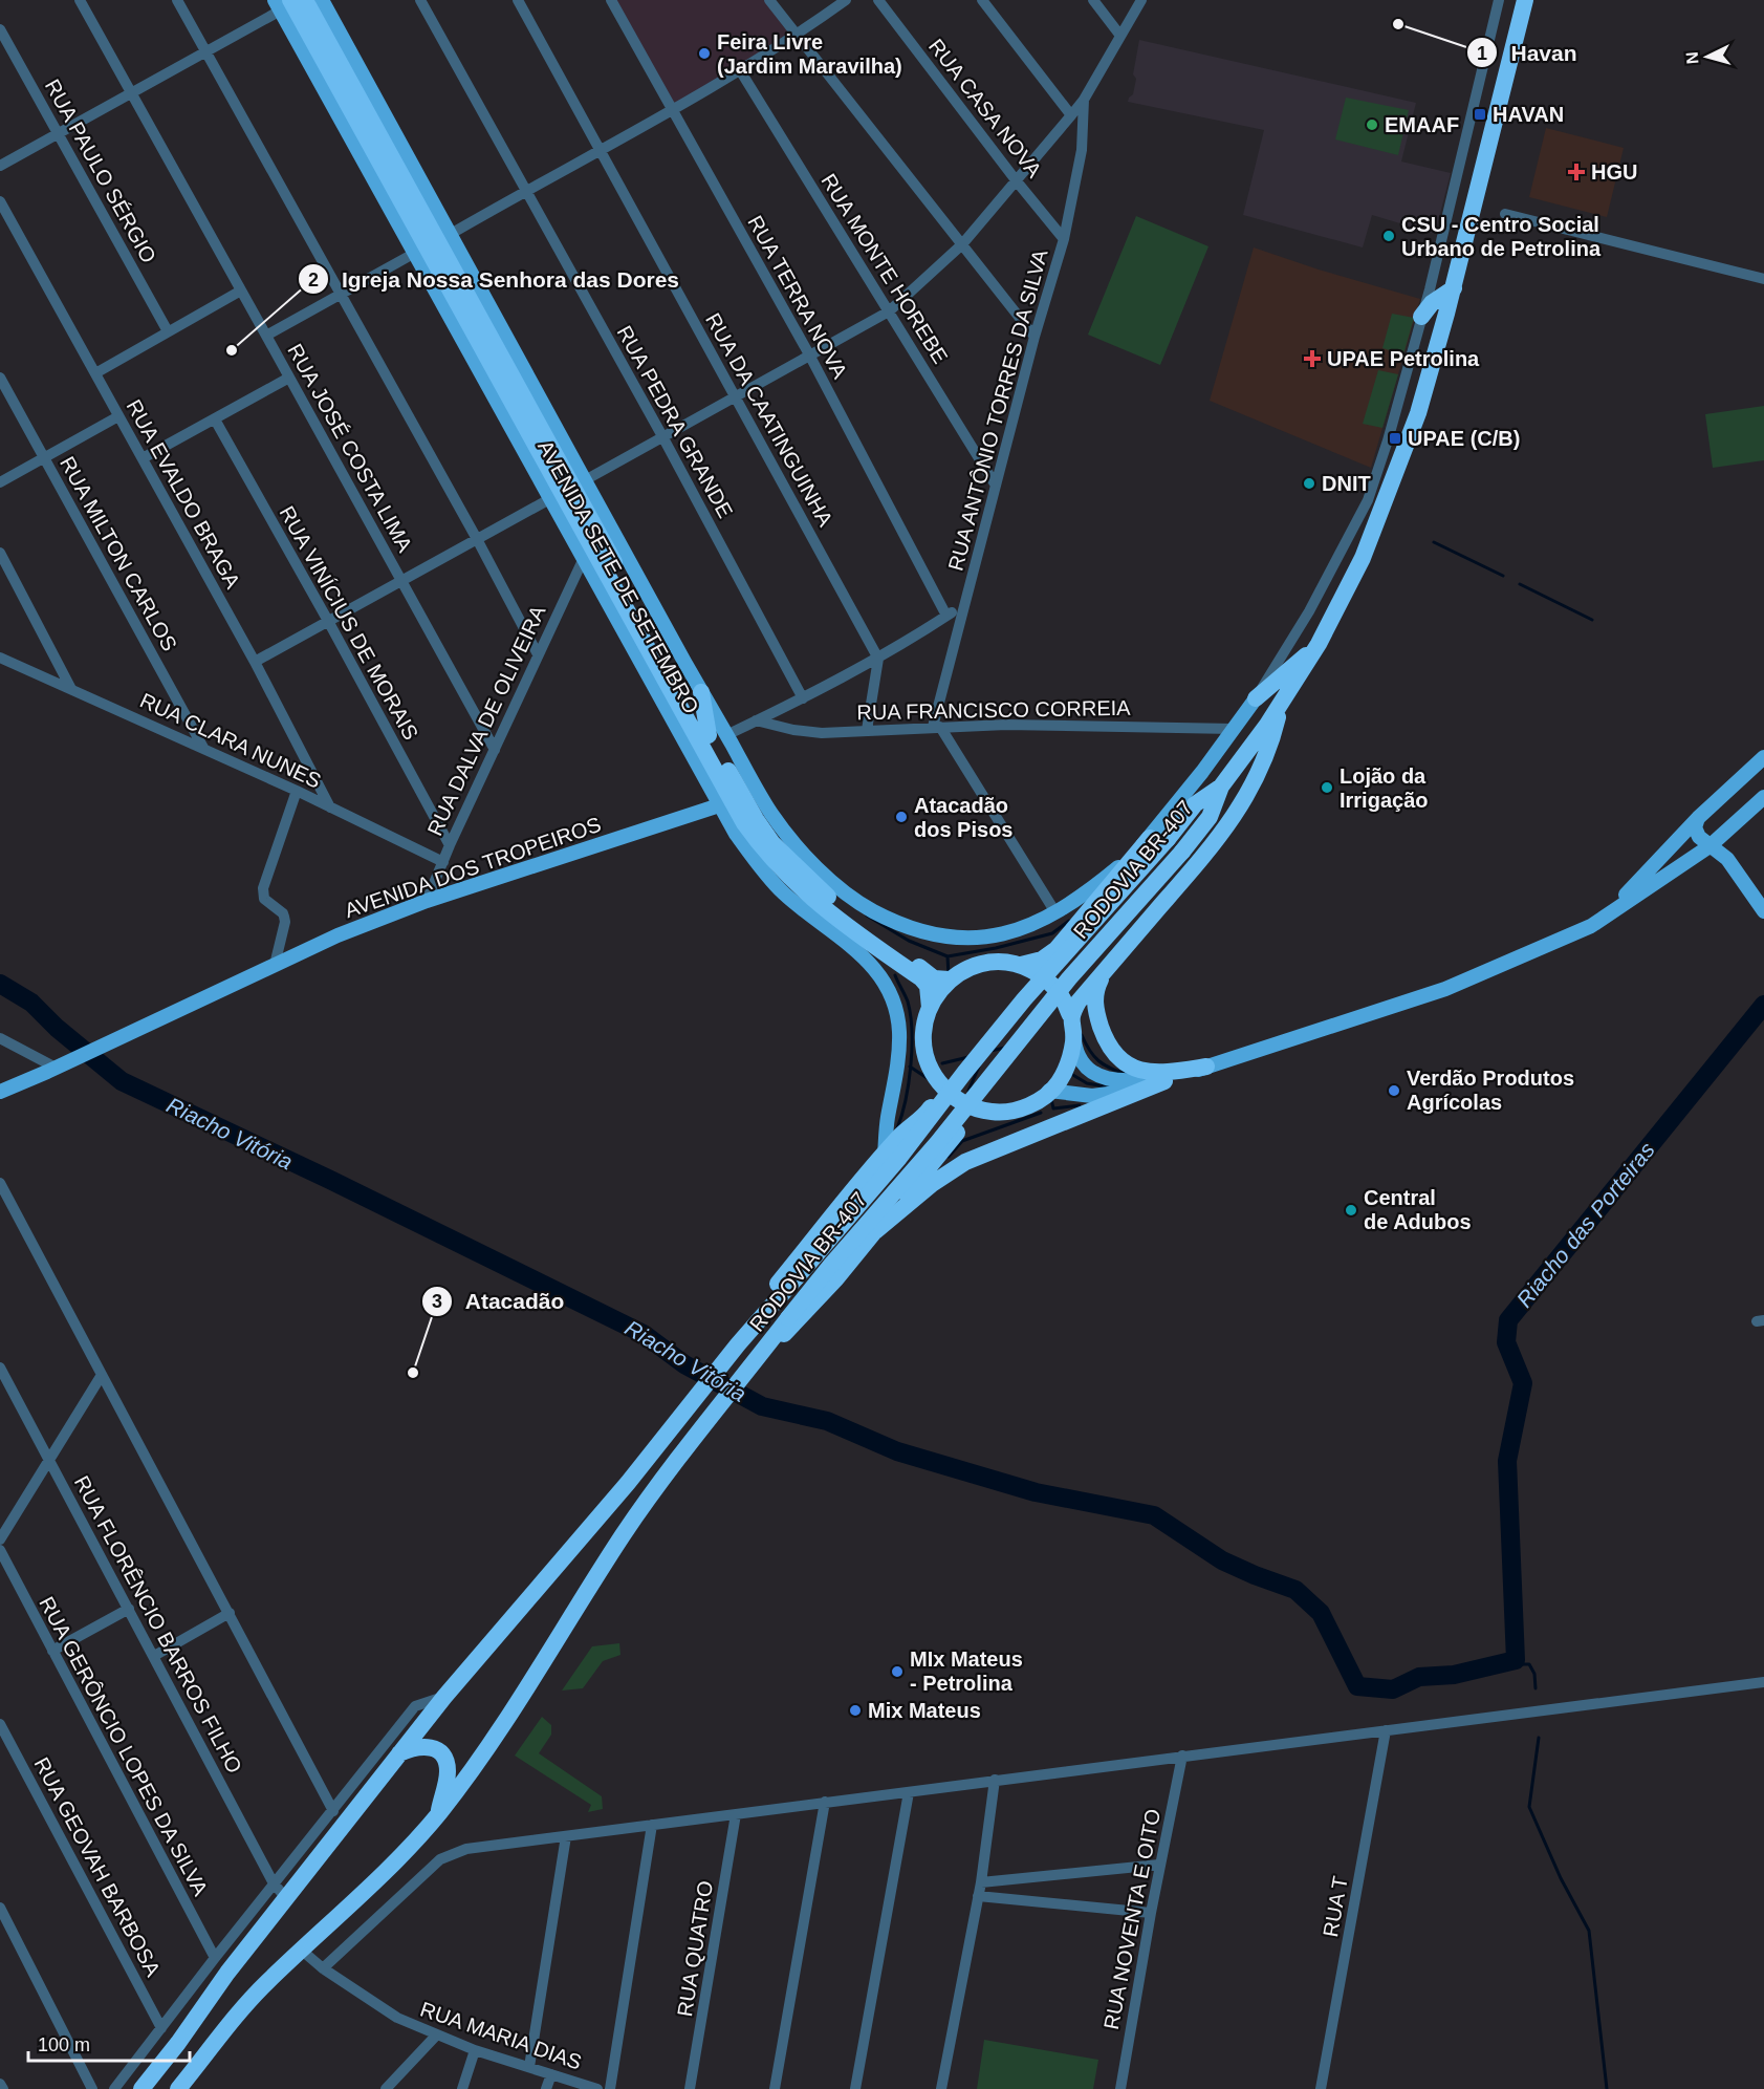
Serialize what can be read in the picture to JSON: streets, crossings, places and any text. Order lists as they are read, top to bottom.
{
  "streets": {
    "highway": ["AVENIDA SETE DE SETEMBRO", "RODOVIA BR-407"],
    "main road": ["AVENIDA DOS TROPEIROS"],
    "street": [
      "RUA CASA NOVA",
      "RUA PAULO SÉRGIO",
      "RUA MONTE HOREBE",
      "RUA TERRA NOVA",
      "RUA ANTÔNIO TORRES DA SILVA",
      "RUA DA CAATINGUINHA",
      "RUA PEDRA GRANDE",
      "RUA JOSÉ COSTA LIMA",
      "RUA EVALDO BRAGA",
      "RUA MILTON CARLOS",
      "RUA VINÍCIUS DE MORAIS",
      "RUA FRANCISCO CORREIA",
      "RUA DALVA DE OLIVEIRA",
      "RUA CLARA NUNES",
      "RUA FLORÊNCIO BARROS FILHO",
      "RUA GERÔNCIO LOPES DA SILVA",
      "RUA GEOVAH BARBOSA",
      "RUA T",
      "RUA NOVENTA E OITO",
      "RUA QUATRO",
      "RUA MARIA DIAS"
    ]
  },
  "crossings": [
    ["RUA CASA NOVA", "RUA ANTÔNIO TORRES DA SILVA"],
    ["RUA MONTE HOREBE", "RUA ANTÔNIO TORRES DA SILVA"],
    ["RUA ANTÔNIO TORRES DA SILVA", "RUA FRANCISCO CORREIA"],
    ["RUA JOSÉ COSTA LIMA", "RUA DALVA DE OLIVEIRA"],
    ["RUA EVALDO BRAGA", "RUA CLARA NUNES"],
    ["RUA MILTON CARLOS", "RUA CLARA NUNES"],
    ["AVENIDA SETE DE SETEMBRO", "RUA FRANCISCO CORREIA"],
    ["AVENIDA SETE DE SETEMBRO", "RUA DALVA DE OLIVEIRA"],
    ["AVENIDA SETE DE SETEMBRO", "AVENIDA DOS TROPEIROS"],
    ["AVENIDA SETE DE SETEMBRO", "RODOVIA BR-407"],
    ["RUA VINÍCIUS DE MORAIS", "RUA DALVA DE OLIVEIRA"],
    ["RUA DALVA DE OLIVEIRA", "RUA CLARA NUNES"],
    ["RUA DALVA DE OLIVEIRA", "AVENIDA DOS TROPEIROS"],
    ["RODOVIA BR-407", "RUA FLORÊNCIO BARROS FILHO"],
    ["RODOVIA BR-407", "RUA MARIA DIAS"]
  ],
  "water": ["Riacho Vitória", "Riacho das Porteiras"],
  "places": {
    "other": [
      "Havan",
      "Feira Livre (Jardim Maravilha)",
      "EMAAF",
      "CSU - Centro Social Urbano de Petrolina",
      "Igreja Nossa Senhora das Dores",
      "DNIT",
      "Lojão da Irrigação",
      "Atacadão dos Pisos",
      "Verdão Produtos Agrícolas",
      "Central de Adubos",
      "Atacadão",
      "MIx Mateus - Petrolina",
      "Mix Mateus"
    ],
    "transit": ["HAVAN", "UPAE (C/B)"],
    "health": ["HGU", "UPAE Petrolina"]
  },
  "scale_bar": "100 m",
  "north": "left"
}
